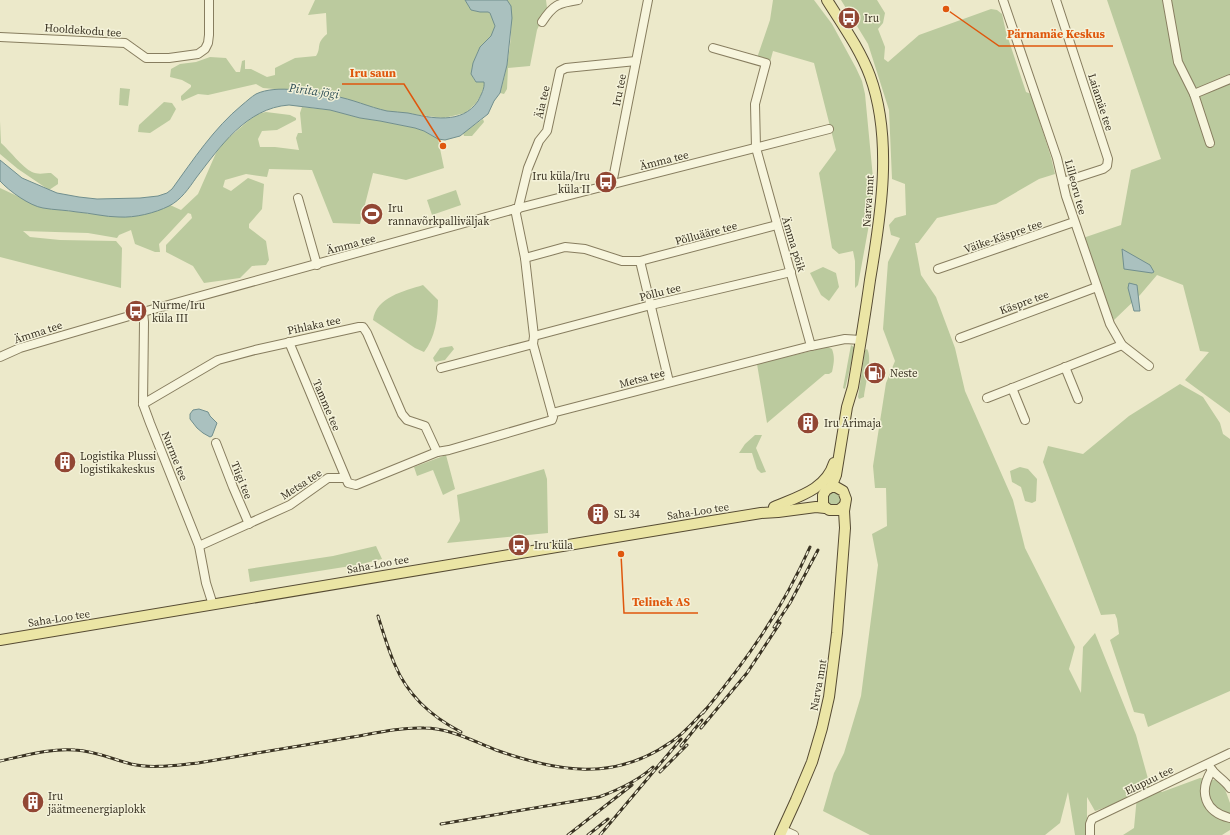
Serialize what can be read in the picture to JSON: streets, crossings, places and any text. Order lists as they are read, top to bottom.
{
  "streets": {
    "main road": ["Narva mnt", "Saha-Loo tee"],
    "street": [
      "Hooldekodu tee",
      "Iru tee",
      "Äia tee",
      "Laiamäe tee",
      "Ämma tee",
      "Lilleoru tee",
      "Põlluääre tee",
      "Väike-Käspre tee",
      "Ämma põik",
      "Põllu tee",
      "Käspre tee",
      "Pihlaka tee",
      "Metsa tee",
      "Tamme tee",
      "Nurme tee",
      "Tiigi tee",
      "Elupuu tee"
    ]
  },
  "crossings": [
    ["Iru tee", "Äia tee"],
    ["Iru tee", "Ämma tee"],
    ["Äia tee", "Ämma tee"],
    ["Äia tee", "Põlluääre tee"],
    ["Äia tee", "Põllu tee"],
    ["Äia tee", "Metsa tee"],
    ["Laiamäe tee", "Lilleoru tee"],
    ["Ämma tee", "Ämma põik"],
    ["Ämma tee", "Nurme tee"],
    ["Lilleoru tee", "Väike-Käspre tee"],
    ["Lilleoru tee", "Käspre tee"],
    ["Narva mnt", "Metsa tee"],
    ["Narva mnt", "Saha-Loo tee"],
    ["Põlluääre tee", "Ämma põik"],
    ["Ämma põik", "Põllu tee"],
    ["Ämma põik", "Metsa tee"],
    ["Pihlaka tee", "Metsa tee"],
    ["Pihlaka tee", "Tamme tee"],
    ["Pihlaka tee", "Nurme tee"],
    ["Metsa tee", "Tamme tee"],
    ["Metsa tee", "Nurme tee"],
    ["Metsa tee", "Tiigi tee"],
    ["Nurme tee", "Saha-Loo tee"]
  ],
  "water": ["Pirita jõgi"],
  "places": {
    "other": ["Pärnamäe Keskus", "Iru saun", "Telinek AS"],
    "bus stop": [
      "Iru",
      "Iru küla/Iru küla II",
      "Nurme/Iru küla III",
      "Iru küla"
    ],
    "sports": ["Iru rannavõrkpalliväljak"],
    "fuel station": ["Neste"],
    "building": [
      "Iru Ärimaja",
      "Logistika Plussi logistikakeskus",
      "SL 34",
      "Iru jäätmeenergiaplokk"
    ]
  }
}
